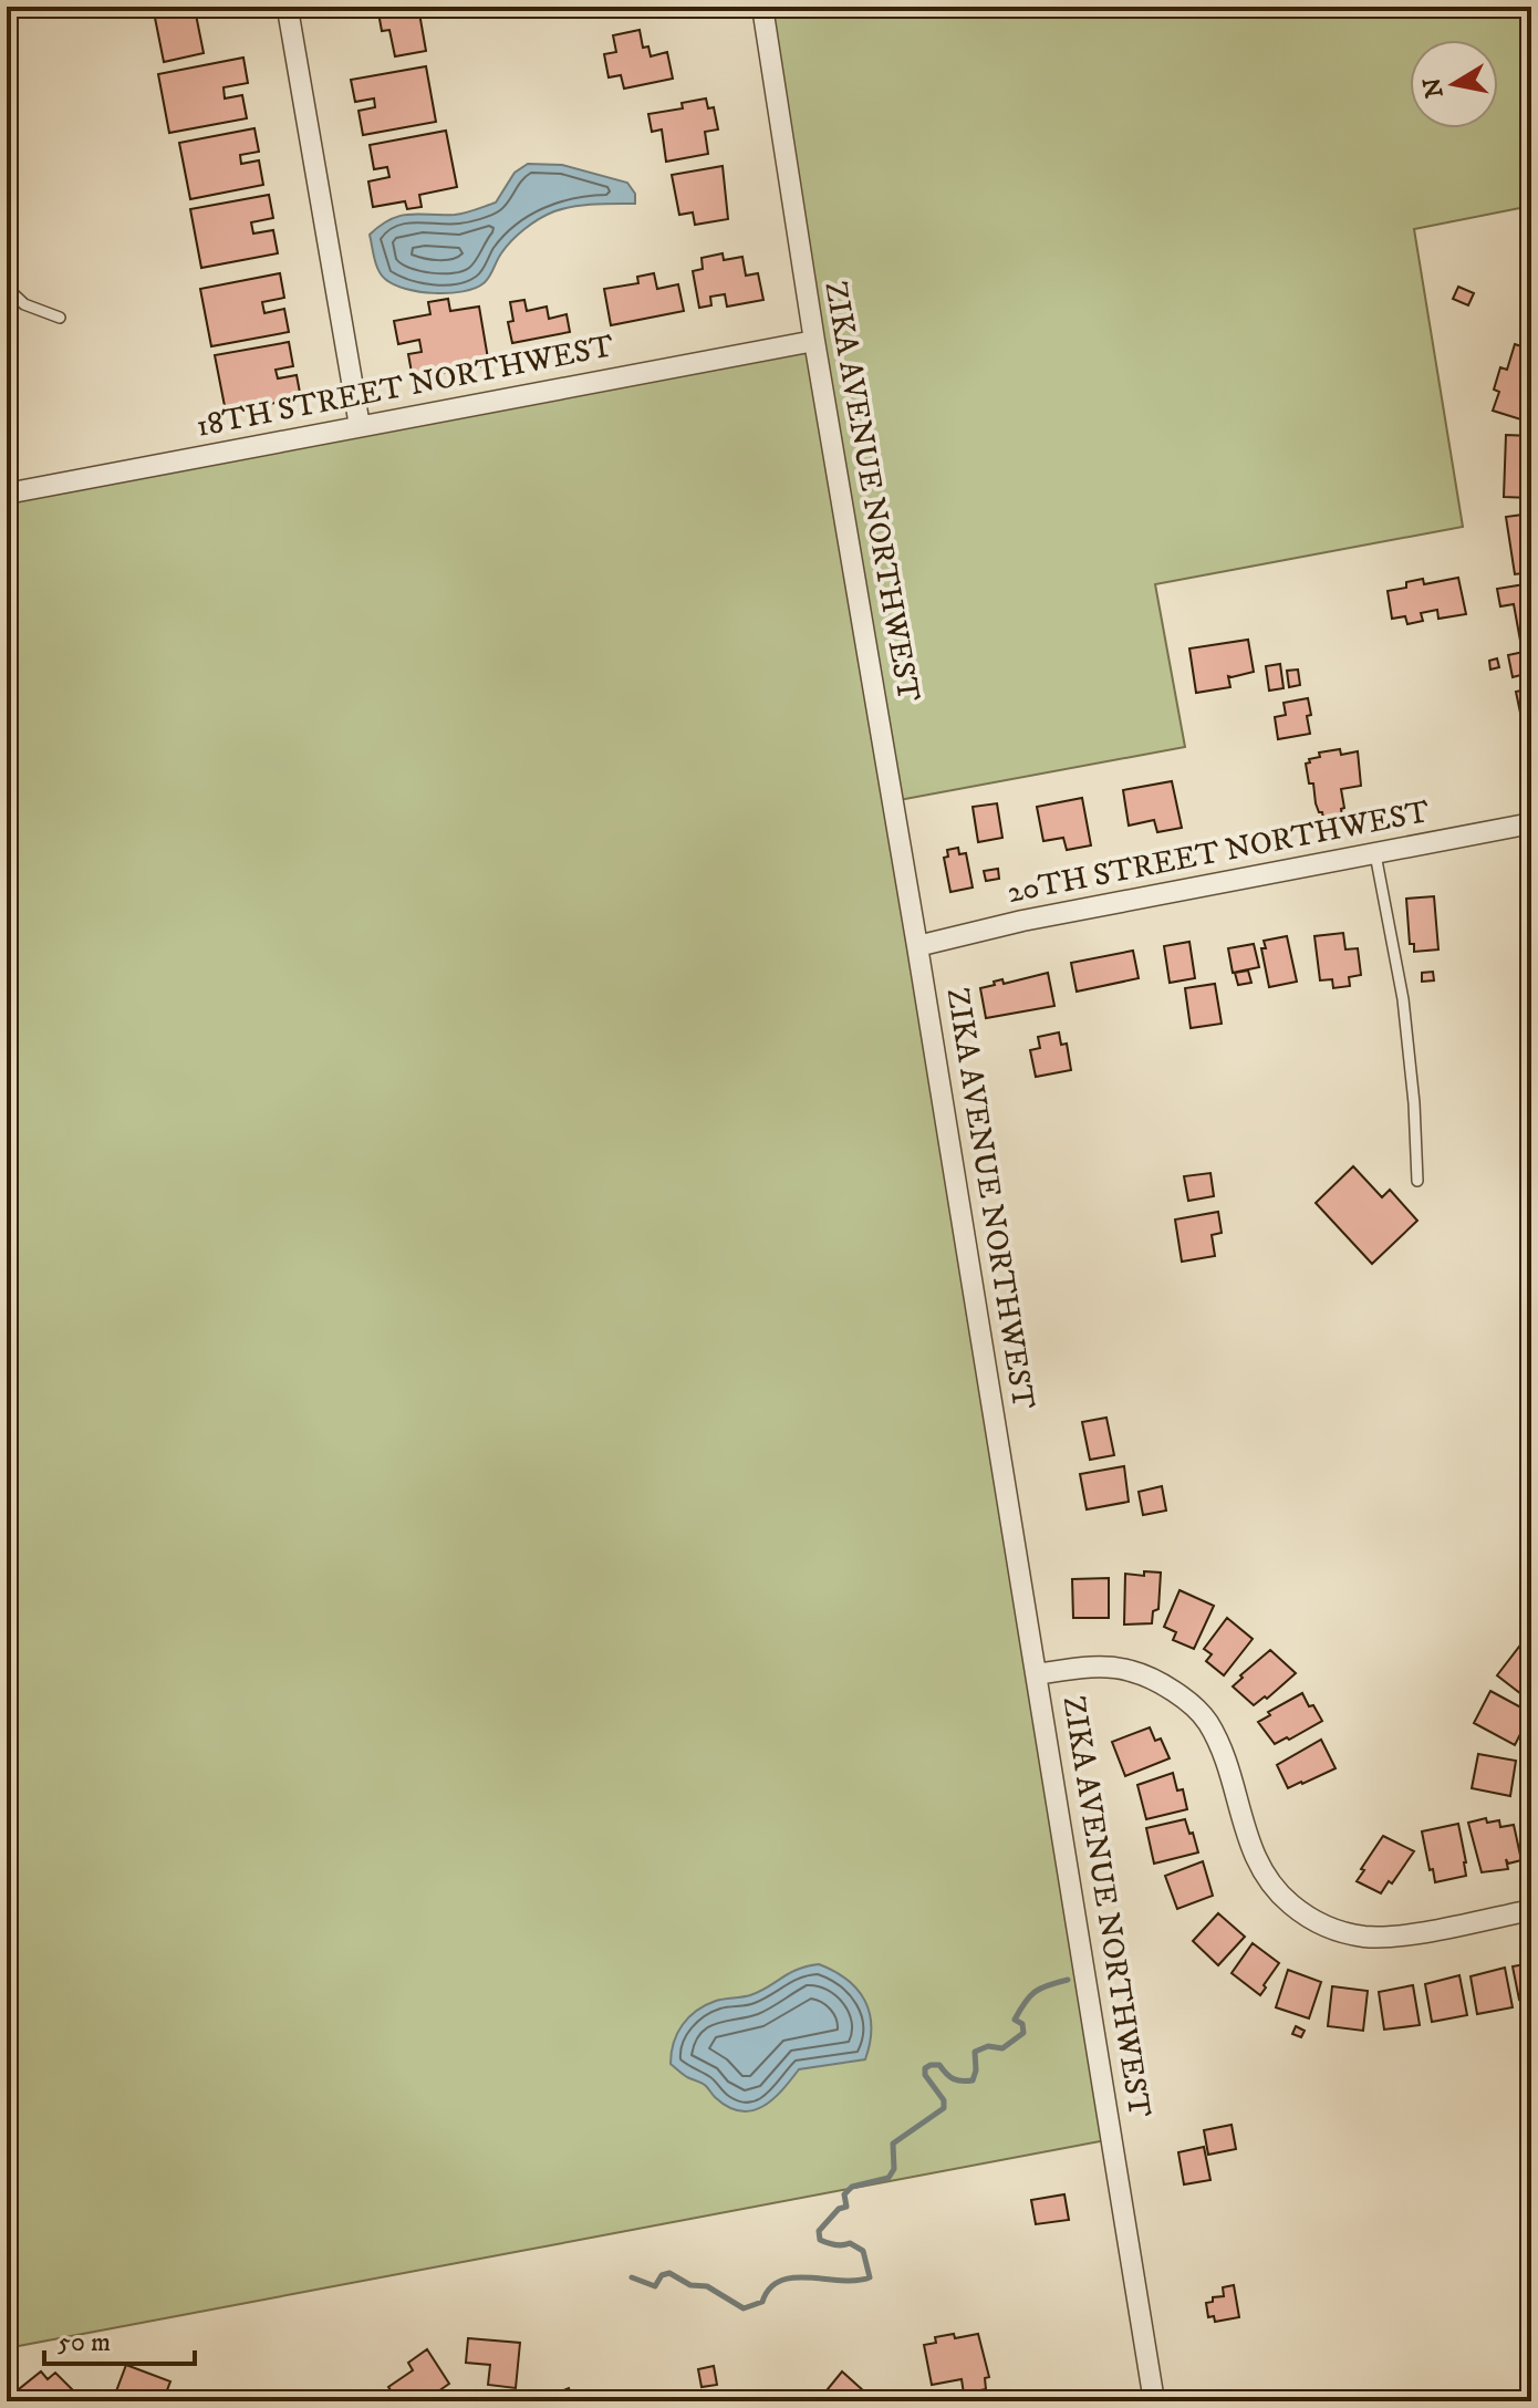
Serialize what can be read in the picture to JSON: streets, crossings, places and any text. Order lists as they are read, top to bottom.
{
  "streets": {
    "street": ["18TH STREET NORTHWEST", "ZIKA AVENUE NORTHWEST", "20TH STREET NORTHWEST"]
  },
  "crossings": [
    ["18TH STREET NORTHWEST", "ZIKA AVENUE NORTHWEST"],
    ["ZIKA AVENUE NORTHWEST", "20TH STREET NORTHWEST"]
  ],
  "scale_bar": "50 m",
  "north": "left"
}
